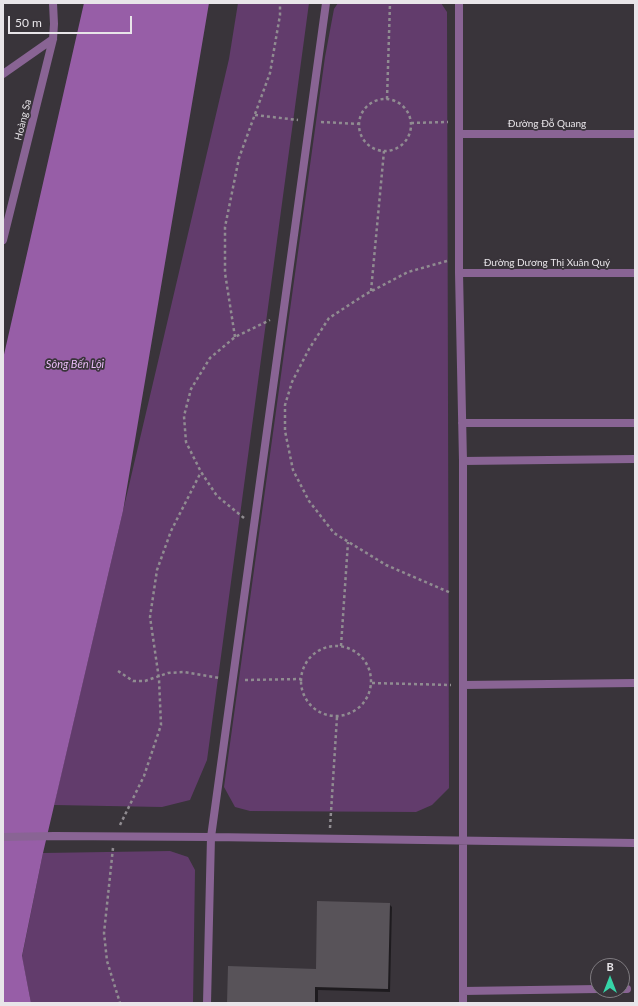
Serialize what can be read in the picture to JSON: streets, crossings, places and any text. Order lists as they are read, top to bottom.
{
  "streets": {
    "street": ["Hoàng Sa", "Đường Đỗ Quang", "Đường Dương Thị Xuân Quý"]
  },
  "water": ["Sông Bến Lội"],
  "scale_bar": "50 m",
  "north": "top"
}
